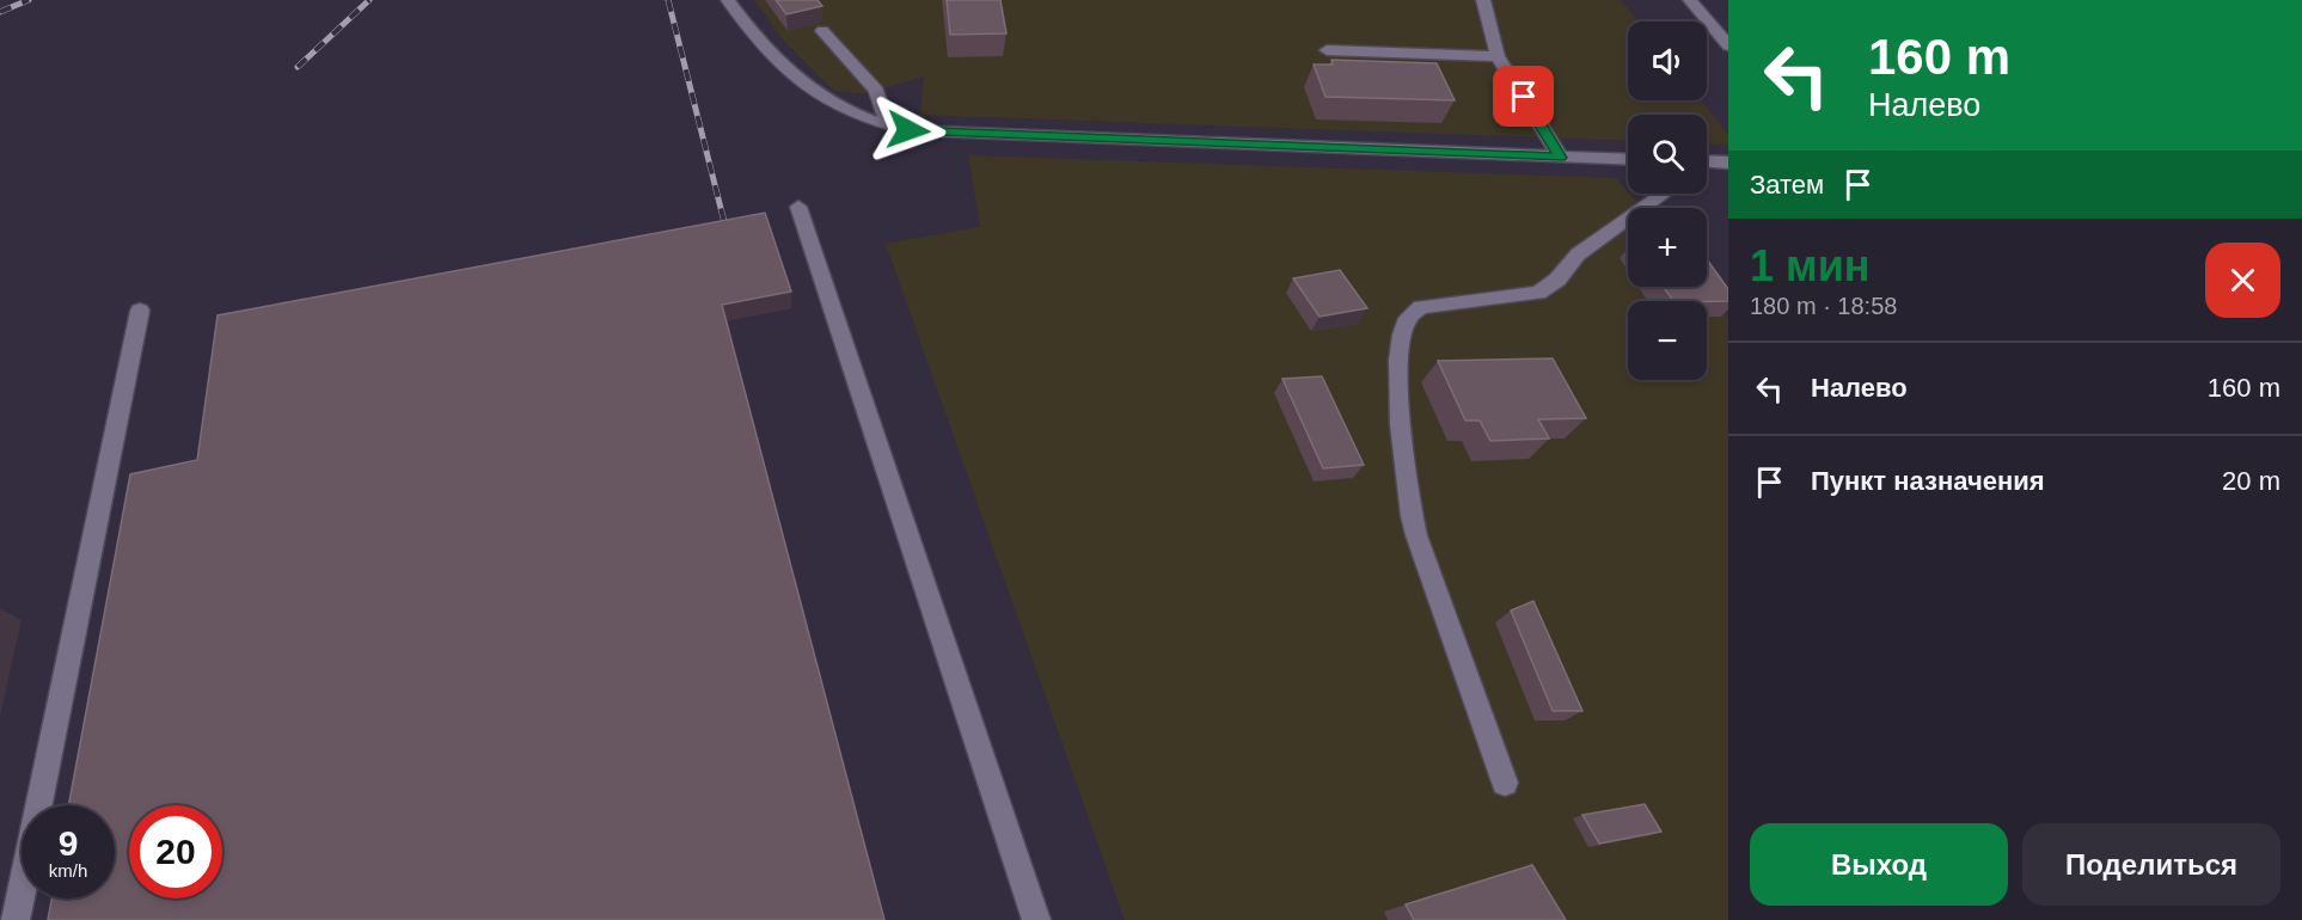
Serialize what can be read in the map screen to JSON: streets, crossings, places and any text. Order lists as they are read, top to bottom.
{
  "page": {
    "turn": ["160 m", "Налево"],
    "map_buttons": ["+", "−"],
    "then": "Затем",
    "heading": ["1 мин", "180 m · 18:58"],
    "list": [
      {
        "name": "Налево",
        "value": "160 m"
      },
      {
        "name": "Пункт назначения",
        "value": "20 m"
      }
    ],
    "speed": "9 km/h",
    "limit": "20",
    "buttons": ["Выход", "Поделиться"]
  }
}
